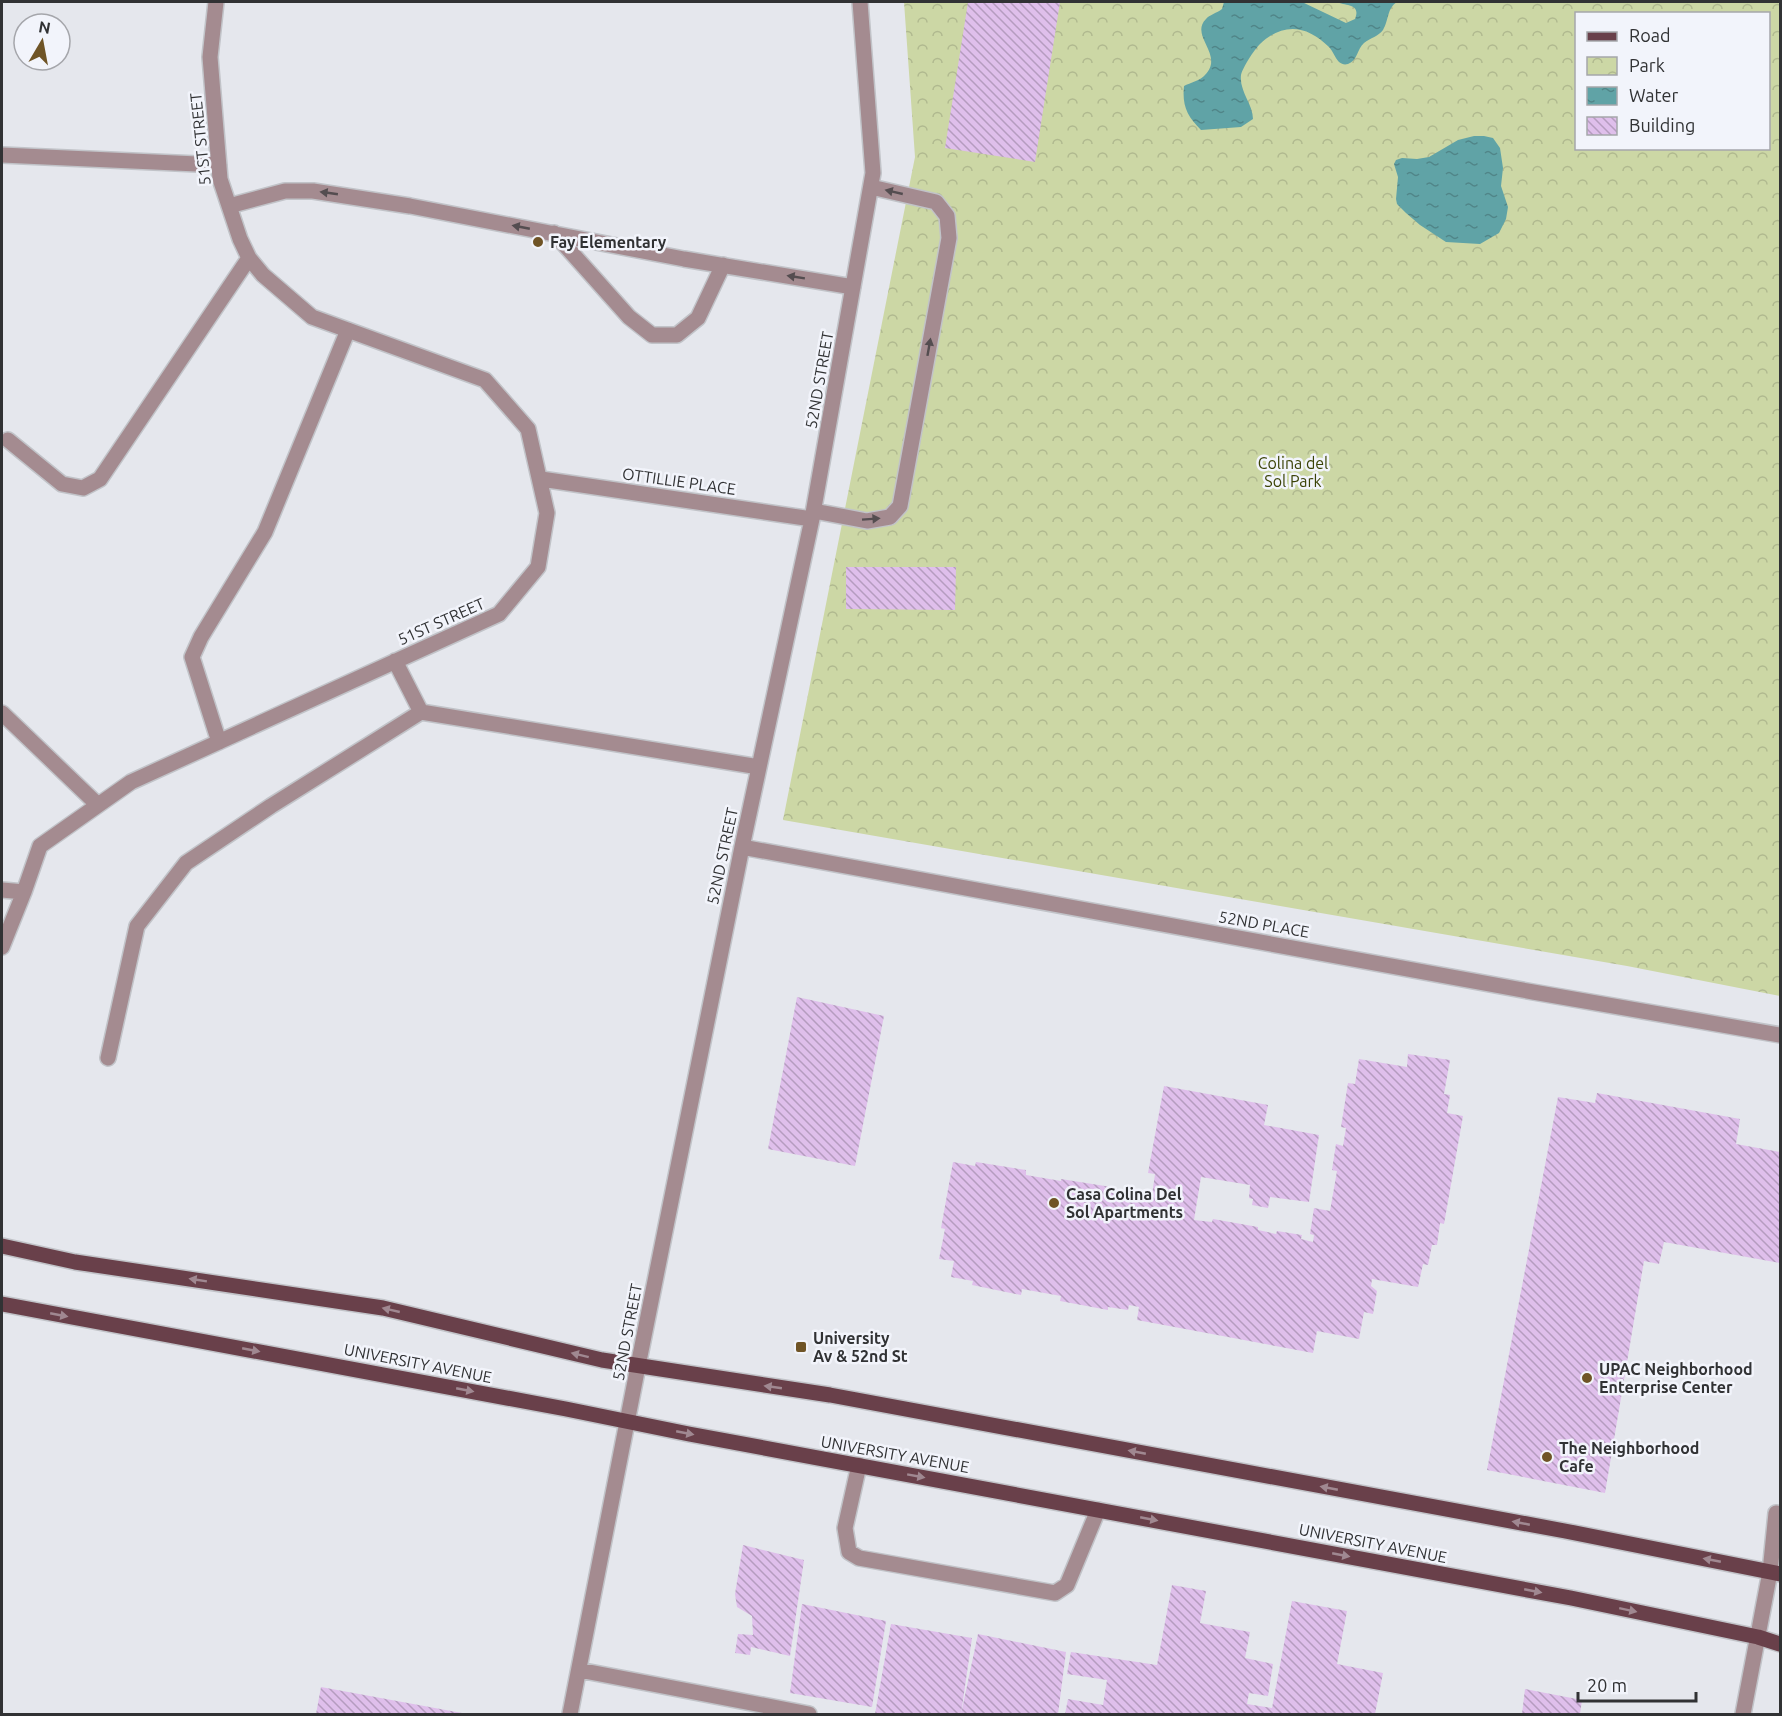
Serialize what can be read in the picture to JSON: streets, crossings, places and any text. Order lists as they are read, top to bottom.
{
  "streets": {
    "main road": ["UNIVERSITY AVENUE"],
    "street": [
      "51ST STREET",
      "52ND STREET",
      "OTTILLIE PLACE",
      "52ND PLACE"
    ]
  },
  "crossings": [
    ["51ST STREET", "OTTILLIE PLACE"],
    ["52ND STREET", "OTTILLIE PLACE"],
    ["52ND STREET", "52ND PLACE"],
    ["52ND STREET", "UNIVERSITY AVENUE"]
  ],
  "parks": ["Colina del Sol Park"],
  "places": {
    "other": [
      "Fay Elementary",
      "Casa Colina Del Sol Apartments",
      "UPAC Neighborhood Enterprise Center",
      "The Neighborhood Cafe"
    ],
    "transit": ["University Av & 52nd St"]
  },
  "legend": [
    "Road",
    "Park",
    "Water",
    "Building"
  ],
  "scale_bar": "20 m",
  "north": "top"
}
